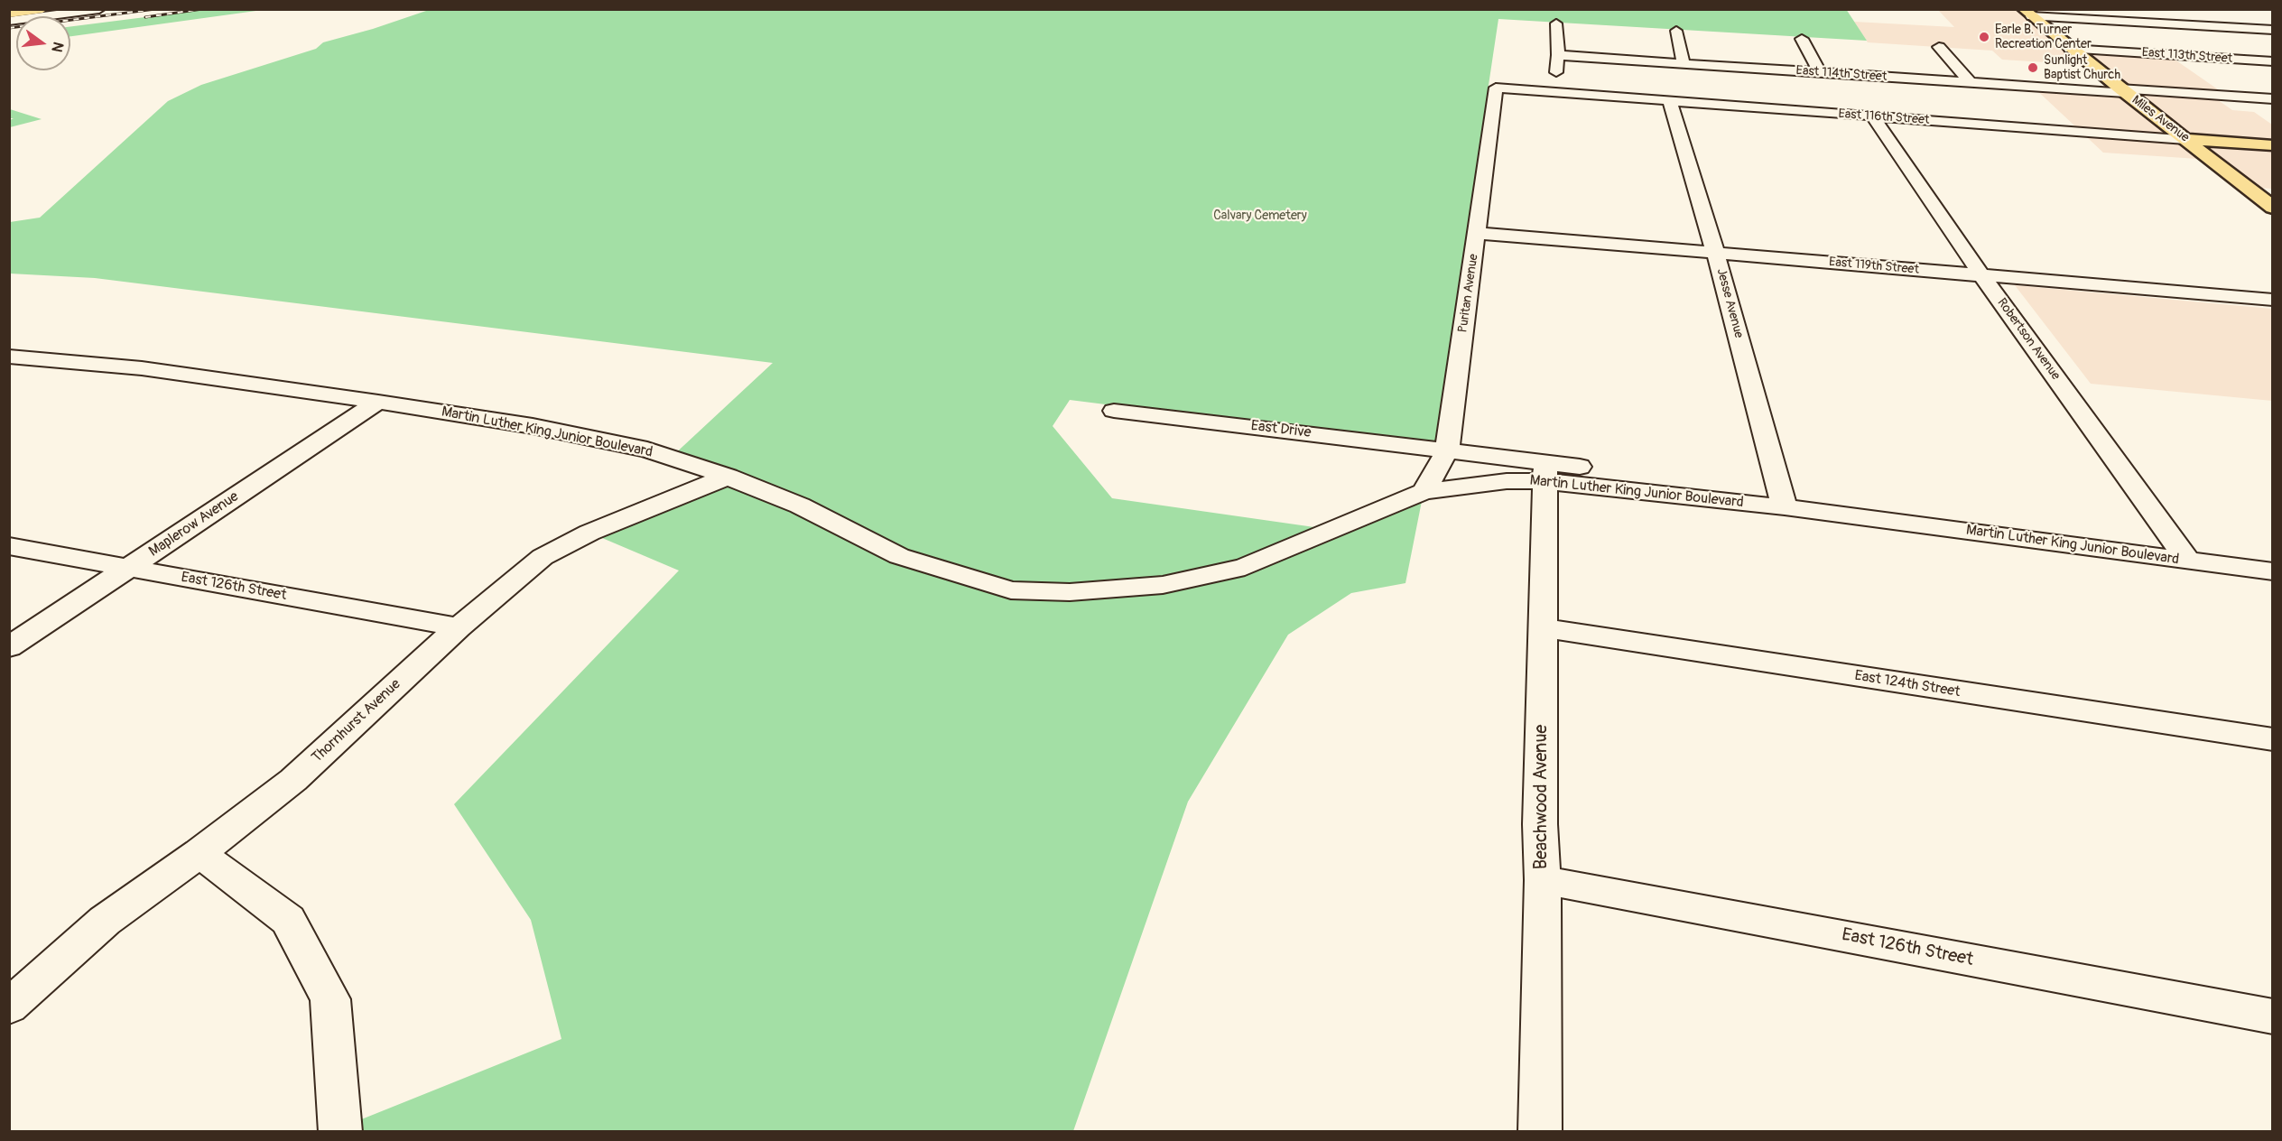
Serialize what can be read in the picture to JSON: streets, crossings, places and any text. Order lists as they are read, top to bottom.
{
  "streets": {
    "main road": ["East 116th Street", "Miles Avenue"],
    "street": [
      "East 113th Street",
      "East 114th Street",
      "East 119th Street",
      "Puritan Avenue",
      "Jesse Avenue",
      "Robertson Avenue",
      "East Drive",
      "Martin Luther King Junior Boulevard",
      "Maplerow Avenue",
      "East 126th Street",
      "East 124th Street",
      "Thornhurst Avenue",
      "Beachwood Avenue"
    ]
  },
  "crossings": [
    ["East 113th Street", "Miles Avenue"],
    ["East 114th Street", "Miles Avenue"],
    ["East 116th Street", "Miles Avenue"],
    ["East 116th Street", "Puritan Avenue"],
    ["East 116th Street", "Jesse Avenue"],
    ["East 116th Street", "Robertson Avenue"],
    ["East 119th Street", "Puritan Avenue"],
    ["East 119th Street", "Jesse Avenue"],
    ["East 119th Street", "Robertson Avenue"],
    ["Puritan Avenue", "East Drive"],
    ["Puritan Avenue", "Martin Luther King Junior Boulevard"],
    ["Jesse Avenue", "Martin Luther King Junior Boulevard"],
    ["Robertson Avenue", "Martin Luther King Junior Boulevard"],
    ["East Drive", "Martin Luther King Junior Boulevard"],
    ["Martin Luther King Junior Boulevard", "Maplerow Avenue"],
    ["Martin Luther King Junior Boulevard", "Thornhurst Avenue"],
    ["Martin Luther King Junior Boulevard", "Beachwood Avenue"],
    ["Maplerow Avenue", "East 126th Street"],
    ["East 126th Street", "Thornhurst Avenue"],
    ["East 126th Street", "Beachwood Avenue"],
    ["East 124th Street", "Beachwood Avenue"]
  ],
  "parks": ["Calvary Cemetery"],
  "places": ["Earle B. Turner Recreation Center", "Sunlight Baptist Church"],
  "north": "right"
}
